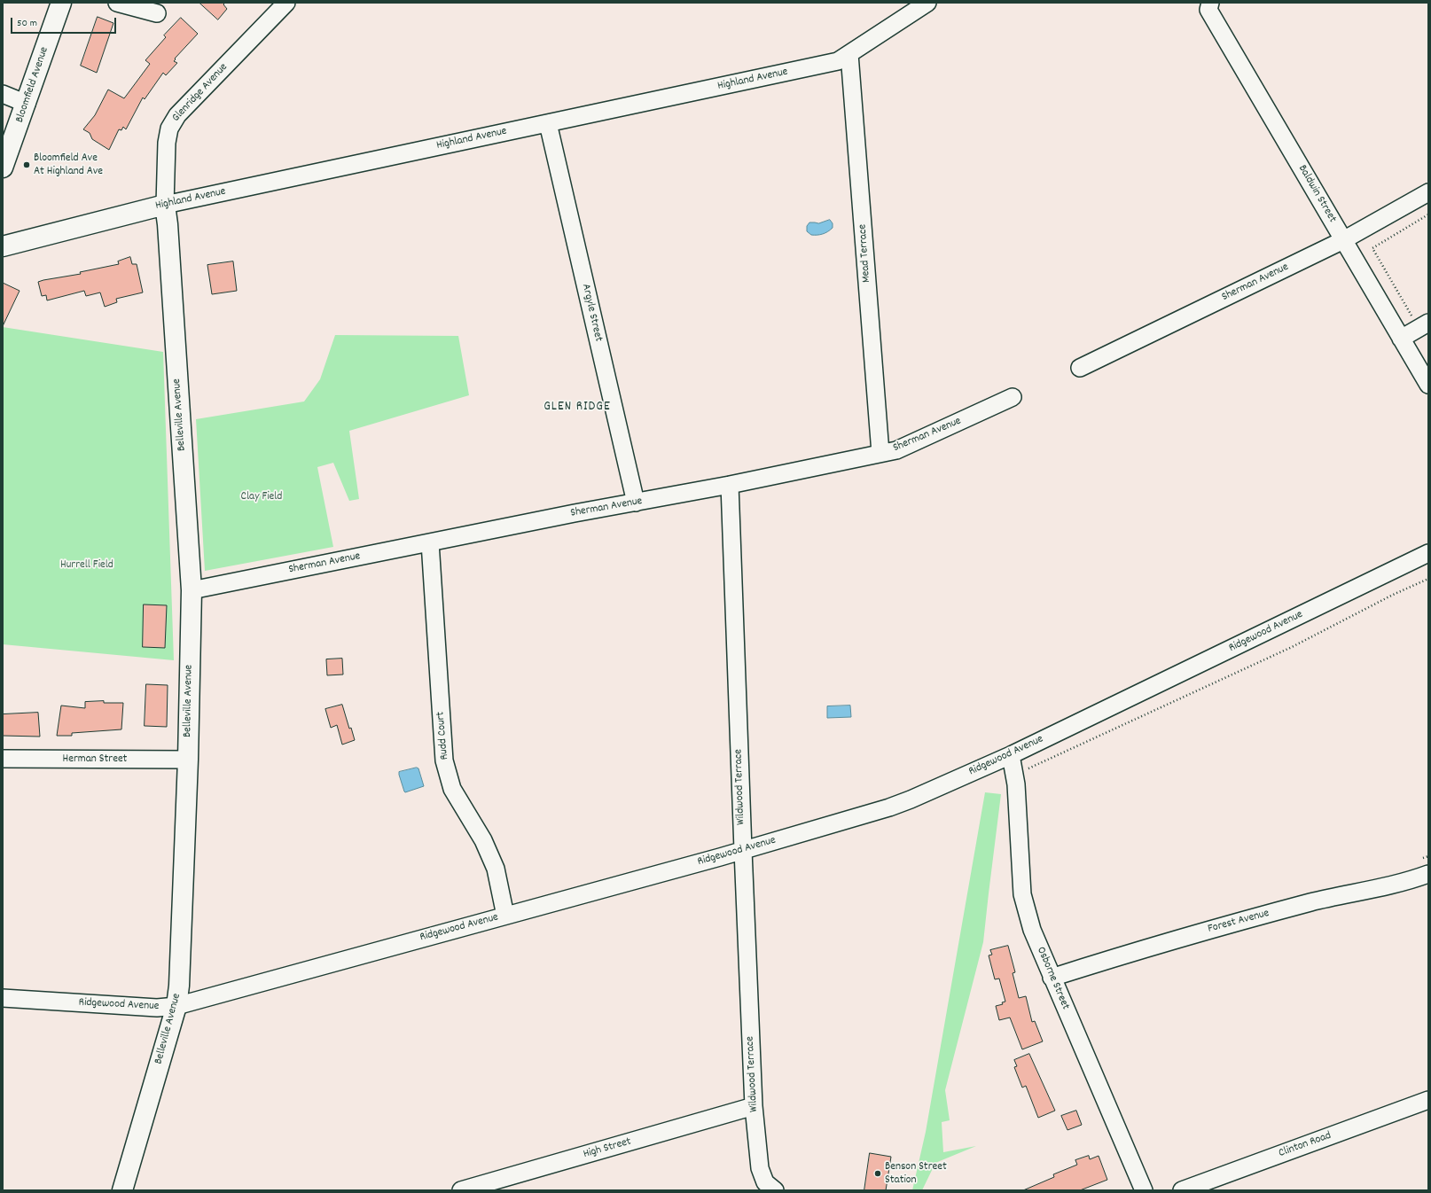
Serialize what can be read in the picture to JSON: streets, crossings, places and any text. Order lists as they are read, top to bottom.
{
  "streets": {
    "main road": ["Highland Avenue", "Bloomfield Avenue", "Belleville Avenue"],
    "street": [
      "Glenridge Avenue",
      "Baldwin Street",
      "Mead Terrace",
      "Sherman Avenue",
      "Argyle Street",
      "Ridgewood Avenue",
      "Rudd Court",
      "Herman Street",
      "Wildwood Terrace",
      "Forest Avenue",
      "Osborne Street",
      "Clinton Road",
      "High Street"
    ]
  },
  "crossings": [
    ["Highland Avenue", "Glenridge Avenue"],
    ["Highland Avenue", "Mead Terrace"],
    ["Highland Avenue", "Argyle Street"],
    ["Highland Avenue", "Belleville Avenue"],
    ["Glenridge Avenue", "Belleville Avenue"],
    ["Baldwin Street", "Sherman Avenue"],
    ["Mead Terrace", "Sherman Avenue"],
    ["Sherman Avenue", "Argyle Street"],
    ["Sherman Avenue", "Belleville Avenue"],
    ["Sherman Avenue", "Rudd Court"],
    ["Sherman Avenue", "Wildwood Terrace"],
    ["Belleville Avenue", "Ridgewood Avenue"],
    ["Belleville Avenue", "Herman Street"],
    ["Ridgewood Avenue", "Rudd Court"],
    ["Ridgewood Avenue", "Wildwood Terrace"],
    ["Ridgewood Avenue", "Osborne Street"],
    ["Wildwood Terrace", "High Street"],
    ["Forest Avenue", "Osborne Street"]
  ],
  "districts": ["GLEN RIDGE"],
  "parks": ["Clay Field", "Hurrell Field"],
  "places": ["Bloomfield Ave At Highland Ave", "Benson Street Station"],
  "scale_bar": "50 m"
}
